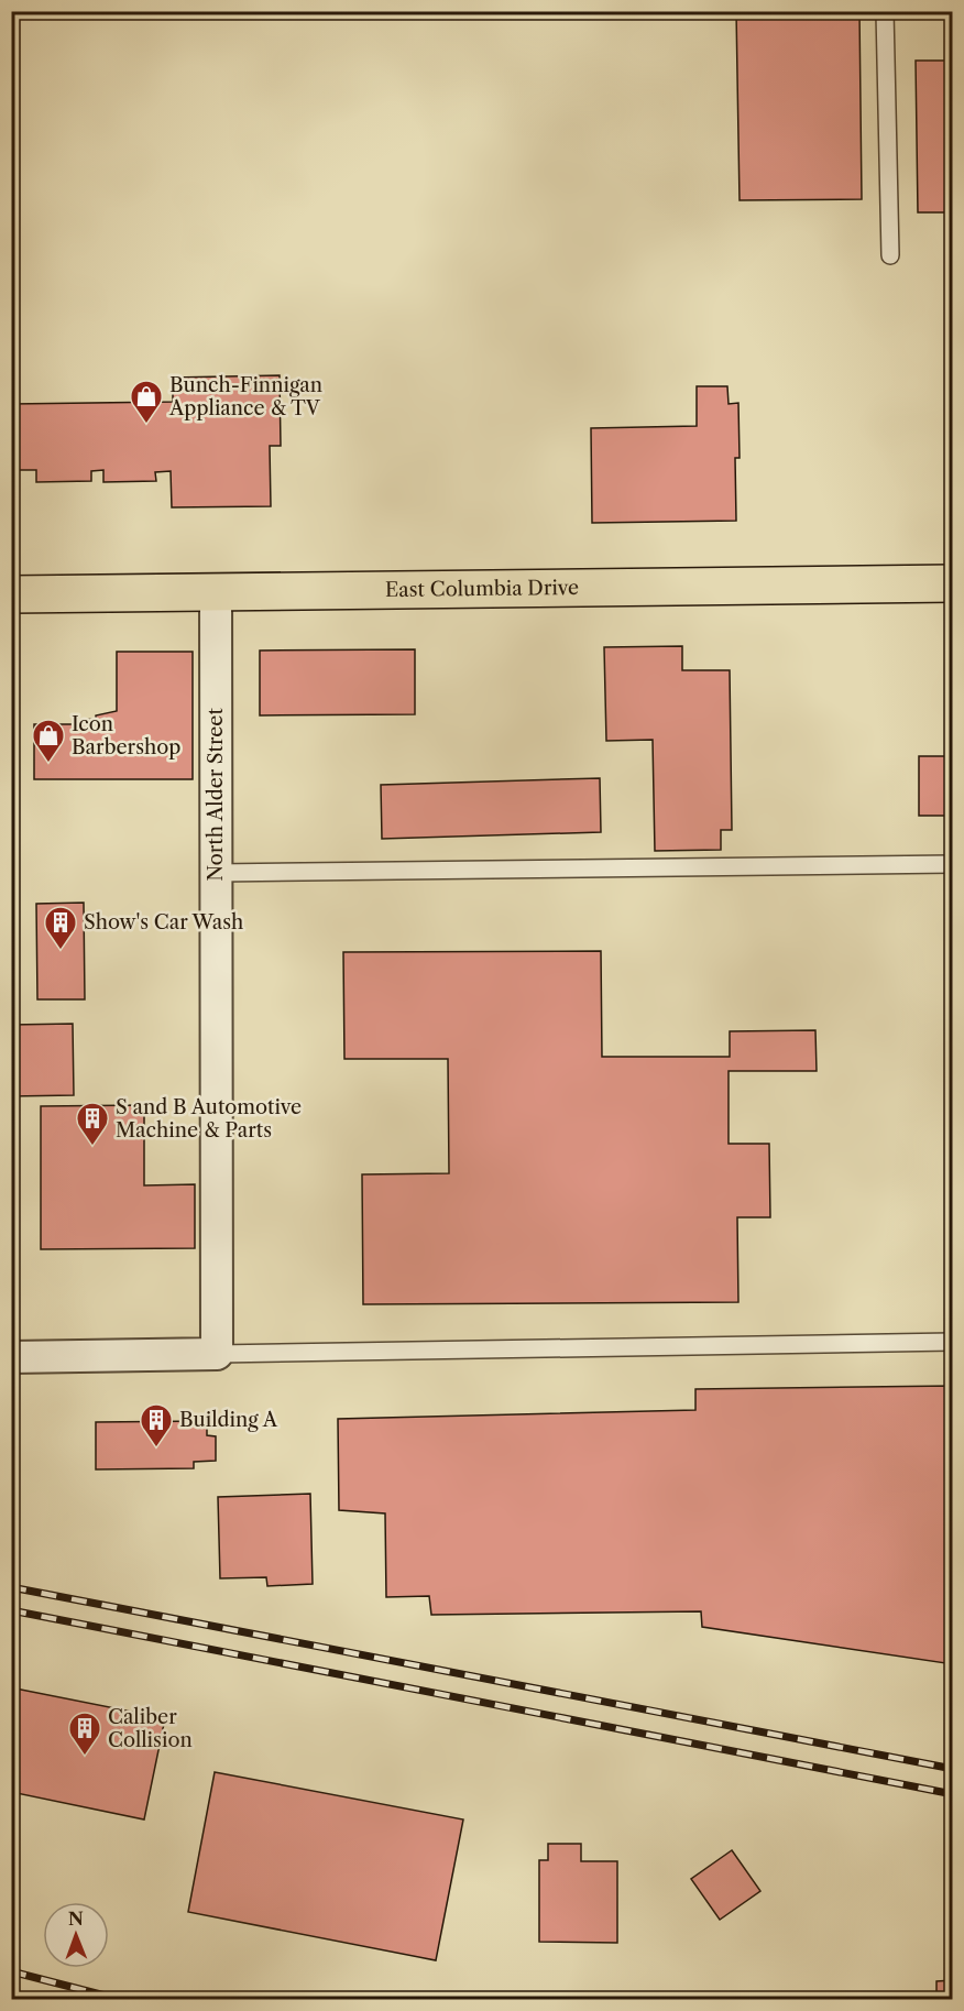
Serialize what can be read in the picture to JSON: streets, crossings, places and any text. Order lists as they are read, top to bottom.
{
  "streets": {
    "main road": ["East Columbia Drive"],
    "street": ["North Alder Street"]
  },
  "crossings": [
    ["East Columbia Drive", "North Alder Street"]
  ],
  "places": {
    "shop": ["Bunch-Finnigan Appliance & TV", "Icon Barbershop"],
    "building": [
      "Show's Car Wash",
      "S and B Automotive Machine & Parts",
      "Building A",
      "Caliber Collision"
    ]
  },
  "north": "top"
}
